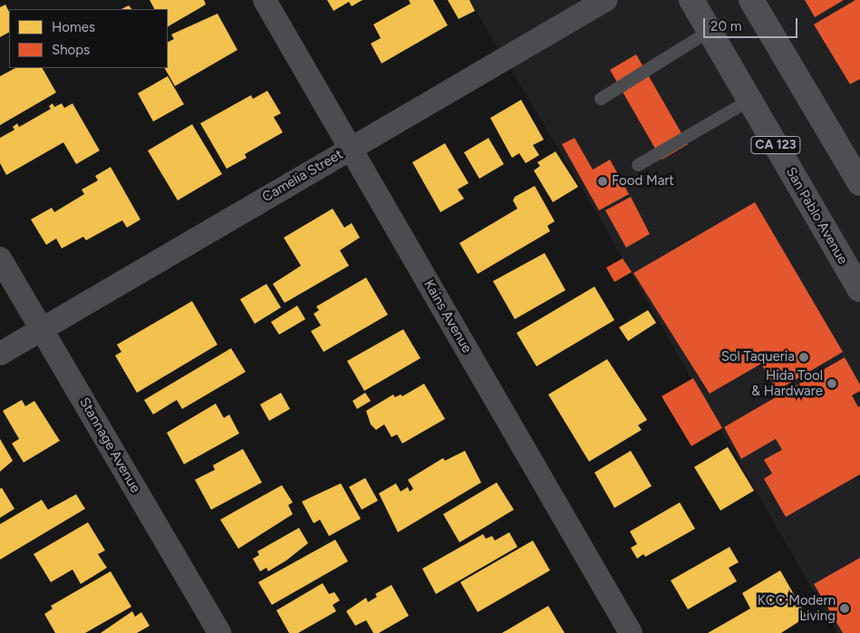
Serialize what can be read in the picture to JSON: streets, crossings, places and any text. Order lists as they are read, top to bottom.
{
  "streets": {
    "main road": ["CA 123", "San Pablo Avenue"],
    "street": ["Camelia Street", "Kains Avenue", "Stannage Avenue"]
  },
  "crossings": [
    ["Camelia Street", "Kains Avenue"],
    ["Camelia Street", "Stannage Avenue"]
  ],
  "places": [
    "Food Mart",
    "Sol Taqueria",
    "Hida Tool & Hardware",
    "KCC Modern Living"
  ],
  "legend": ["Homes", "Shops"],
  "scale_bar": "20 m"
}
